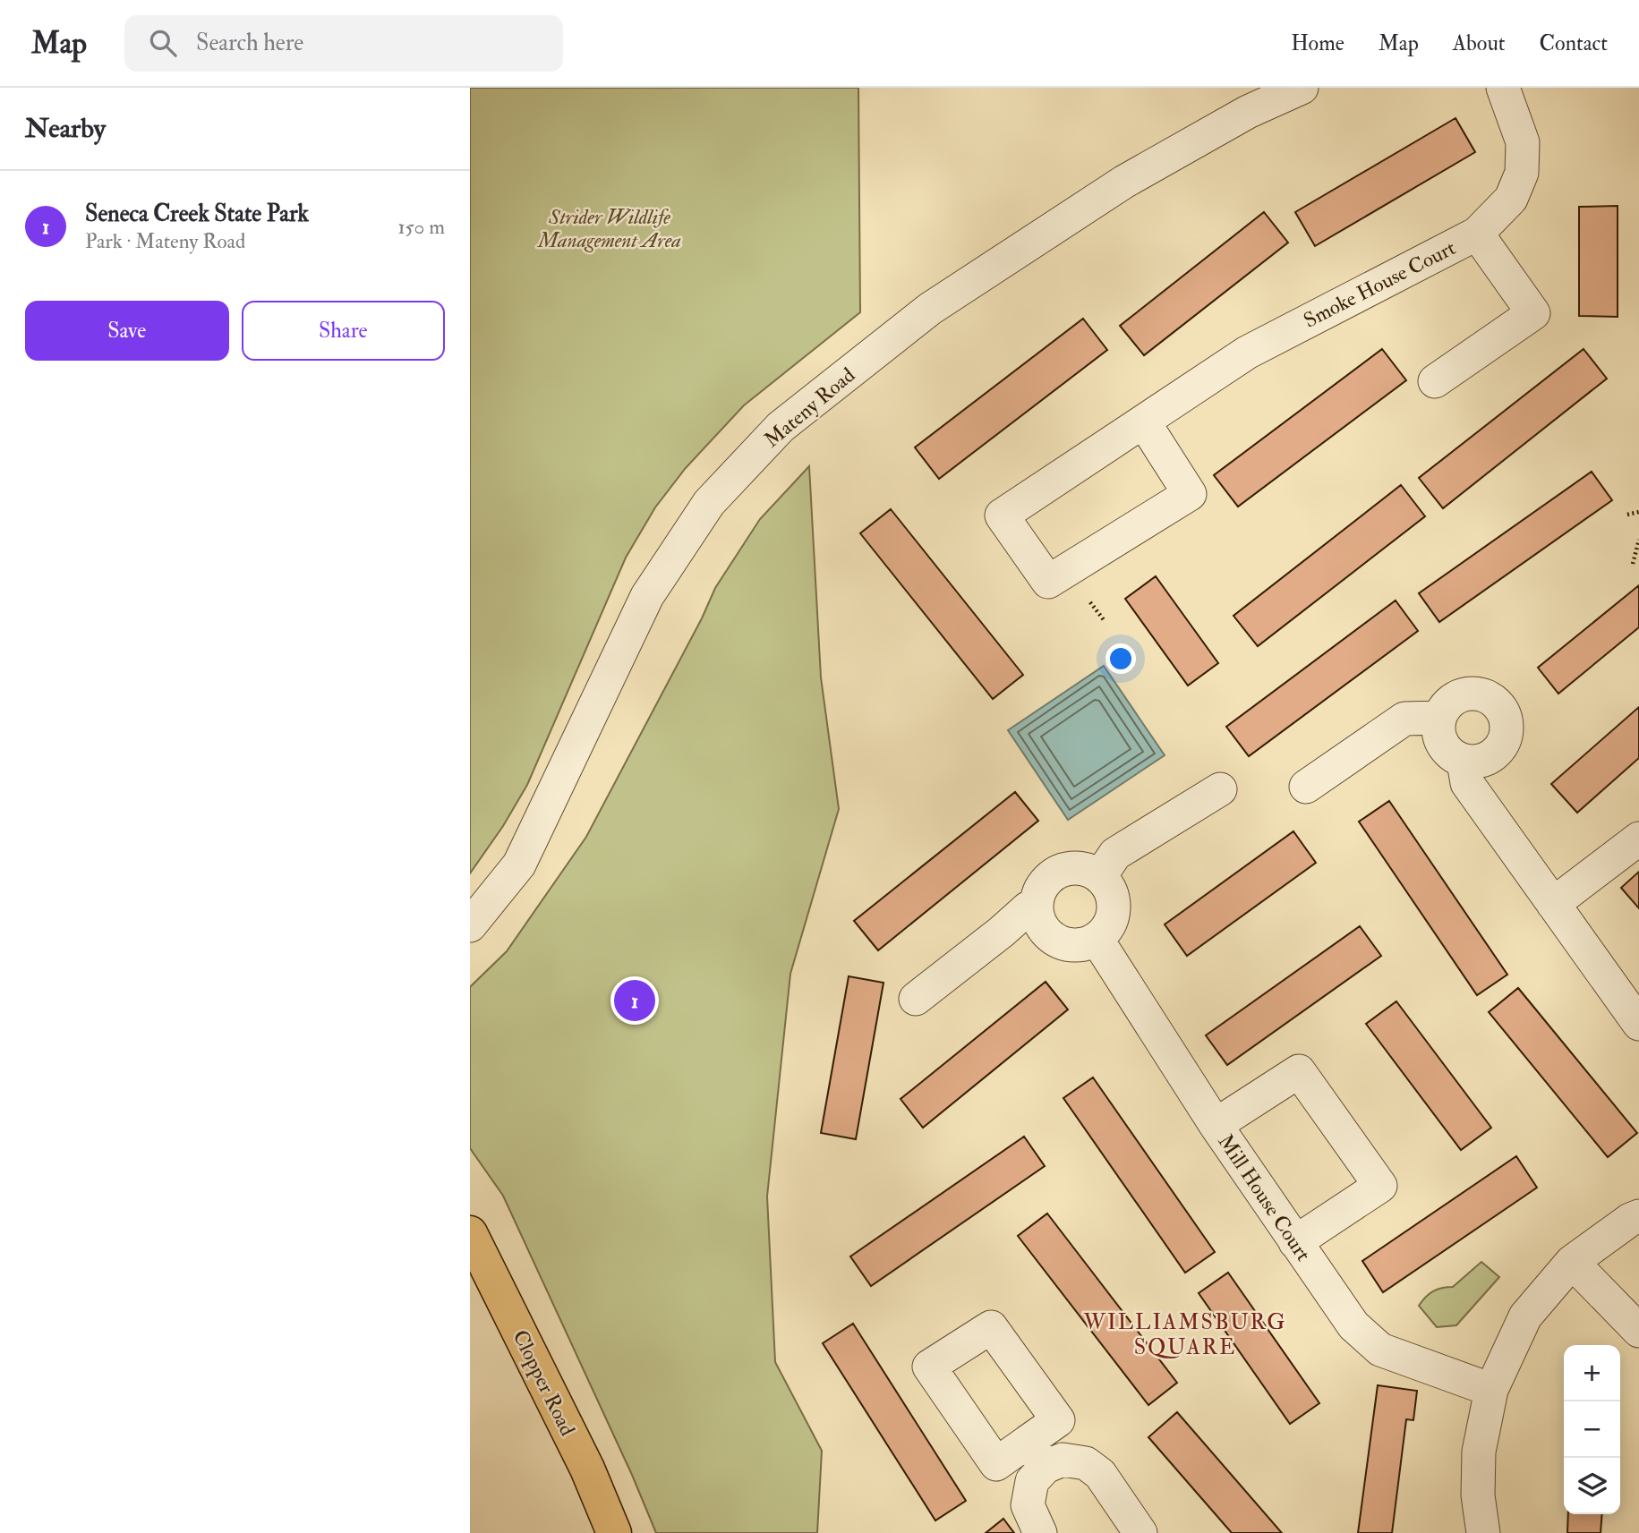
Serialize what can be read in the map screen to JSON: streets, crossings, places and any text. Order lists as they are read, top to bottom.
{
  "streets": {
    "main road": ["Clopper Road"],
    "street": ["Smoke House Court", "Mateny Road", "Mill House Court"]
  },
  "districts": ["WILLIAMSBURG SQUARE"],
  "parks": ["Strider Wildlife Management Area"],
  "page": {
    "header": "Map",
    "search": "Search here",
    "nav": [
      "Home",
      "Map",
      "About",
      "Contact"
    ],
    "heading": "Nearby",
    "list": [
      {
        "mark": "1",
        "name": "Seneca Creek State Park",
        "note": "Park · Mateny Road",
        "value": "150 m"
      }
    ],
    "buttons": ["Save", "Share"],
    "pins": "1",
    "map_buttons": ["+", "−"]
  }
}
